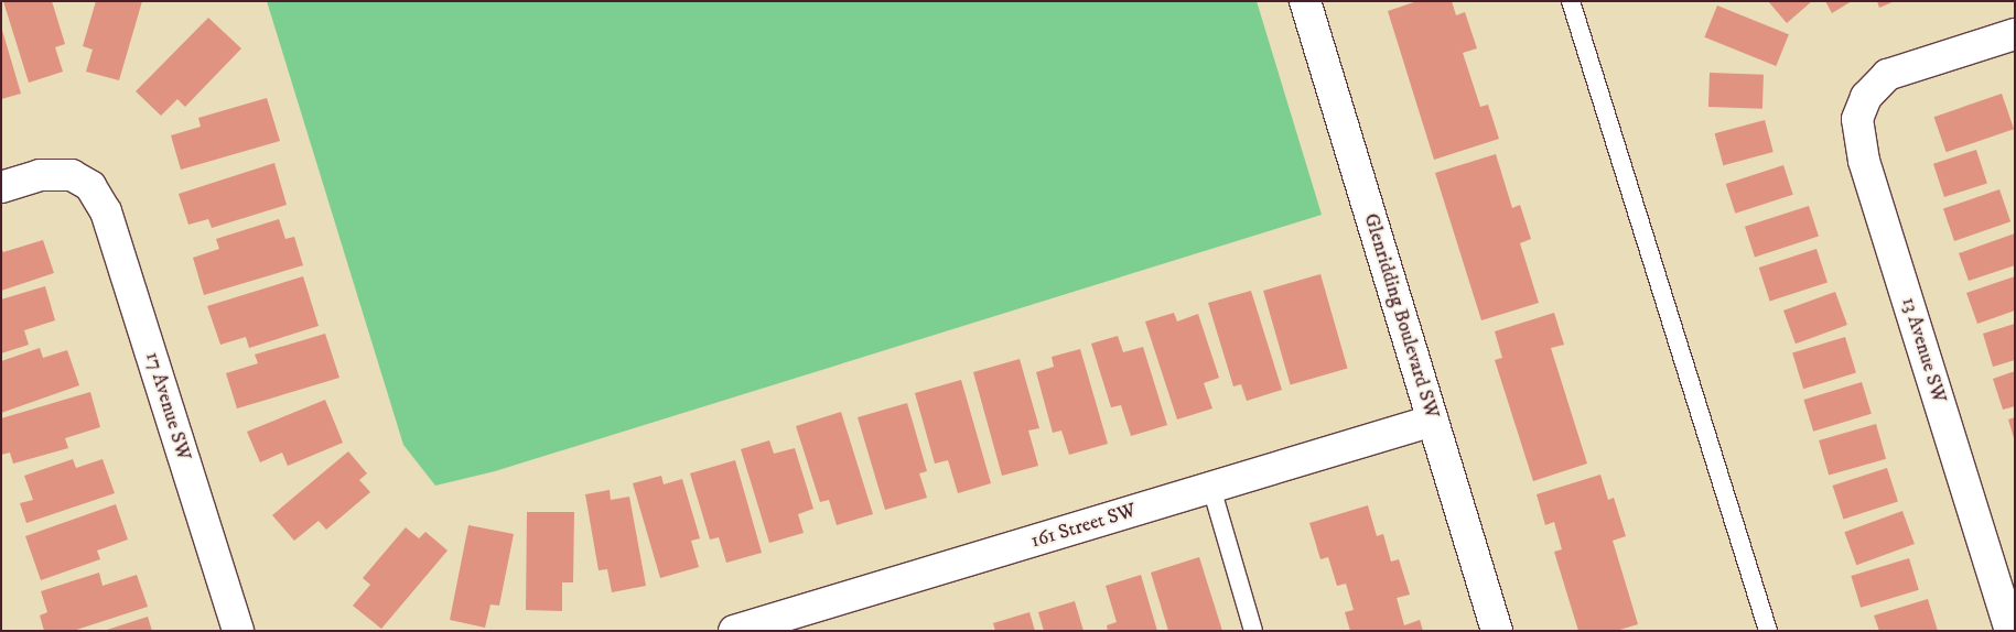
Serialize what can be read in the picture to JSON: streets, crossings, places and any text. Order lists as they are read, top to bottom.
{
  "streets": {
    "street": [
      "Glenridding Boulevard SW",
      "13 Avenue SW",
      "17 Avenue SW",
      "161 Street SW"
    ]
  },
  "crossings": [
    ["Glenridding Boulevard SW", "161 Street SW"]
  ]
}
